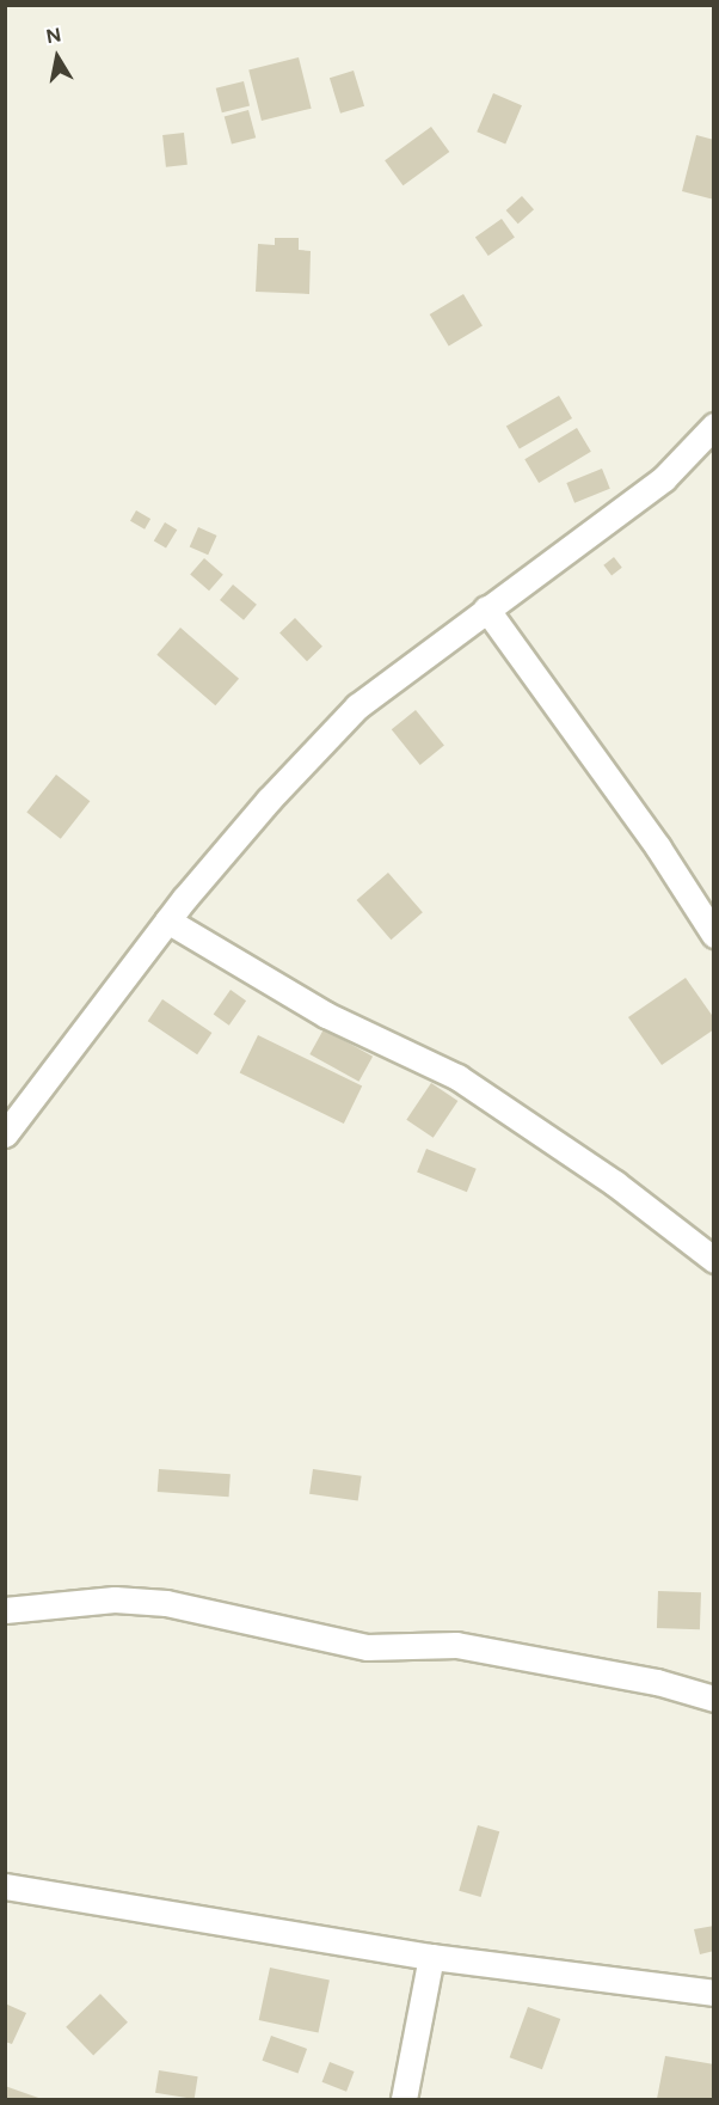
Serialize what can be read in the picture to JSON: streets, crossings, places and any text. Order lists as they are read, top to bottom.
{
  "north": "top"
}
